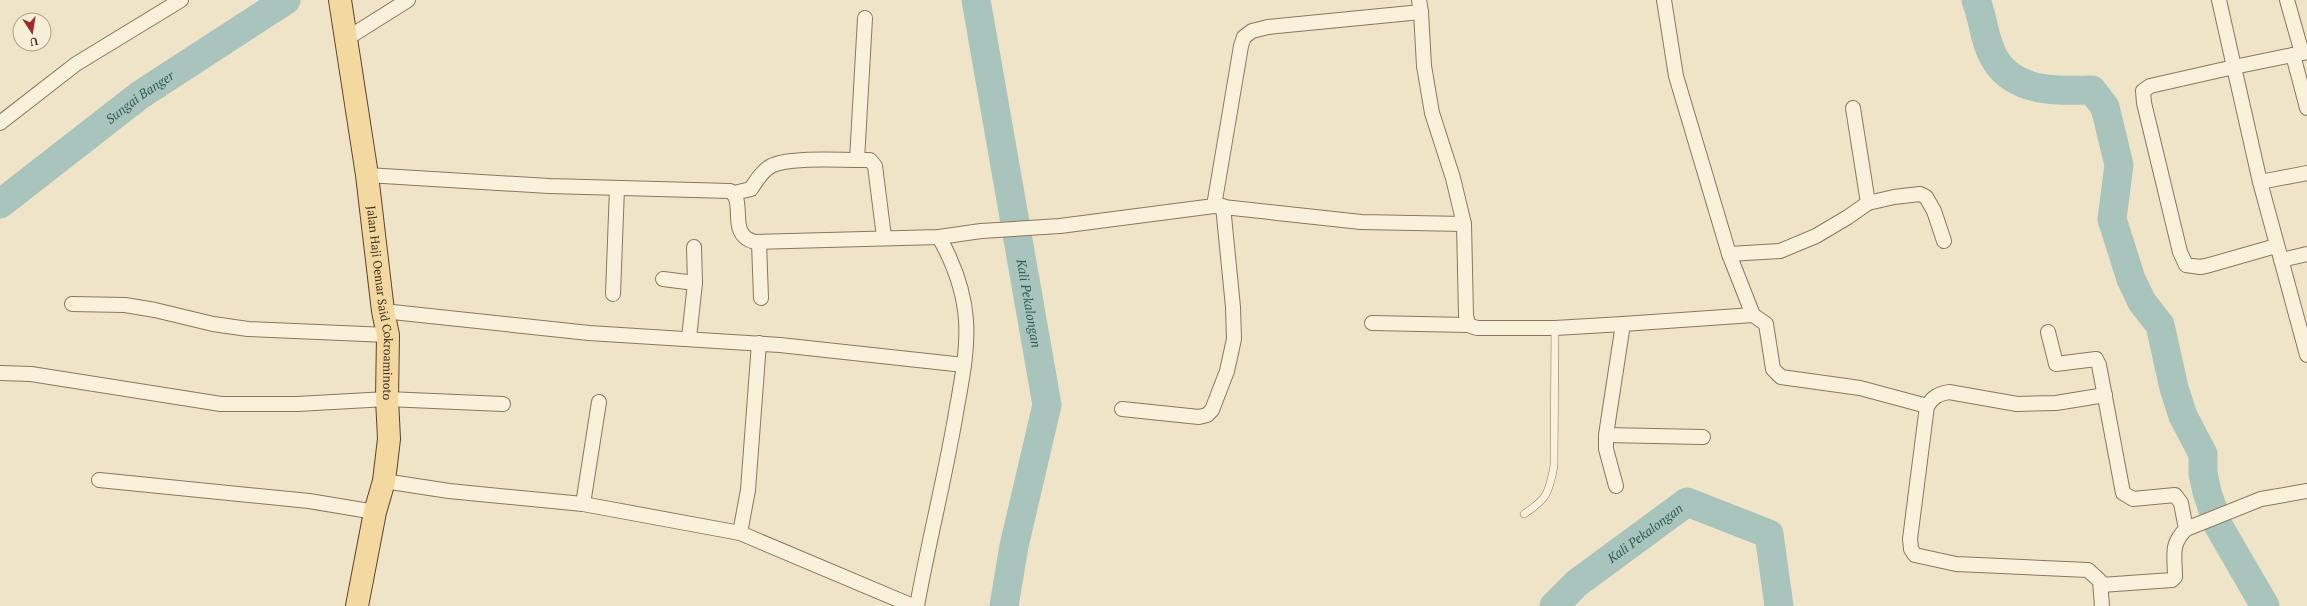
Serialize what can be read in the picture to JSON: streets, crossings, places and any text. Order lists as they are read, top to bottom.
{
  "streets": {
    "main road": ["Jalan Haji Oemar Said Cokroaminoto"]
  },
  "water": ["Sungai Banger", "Kali Pekalongan"],
  "north": "bottom"
}
